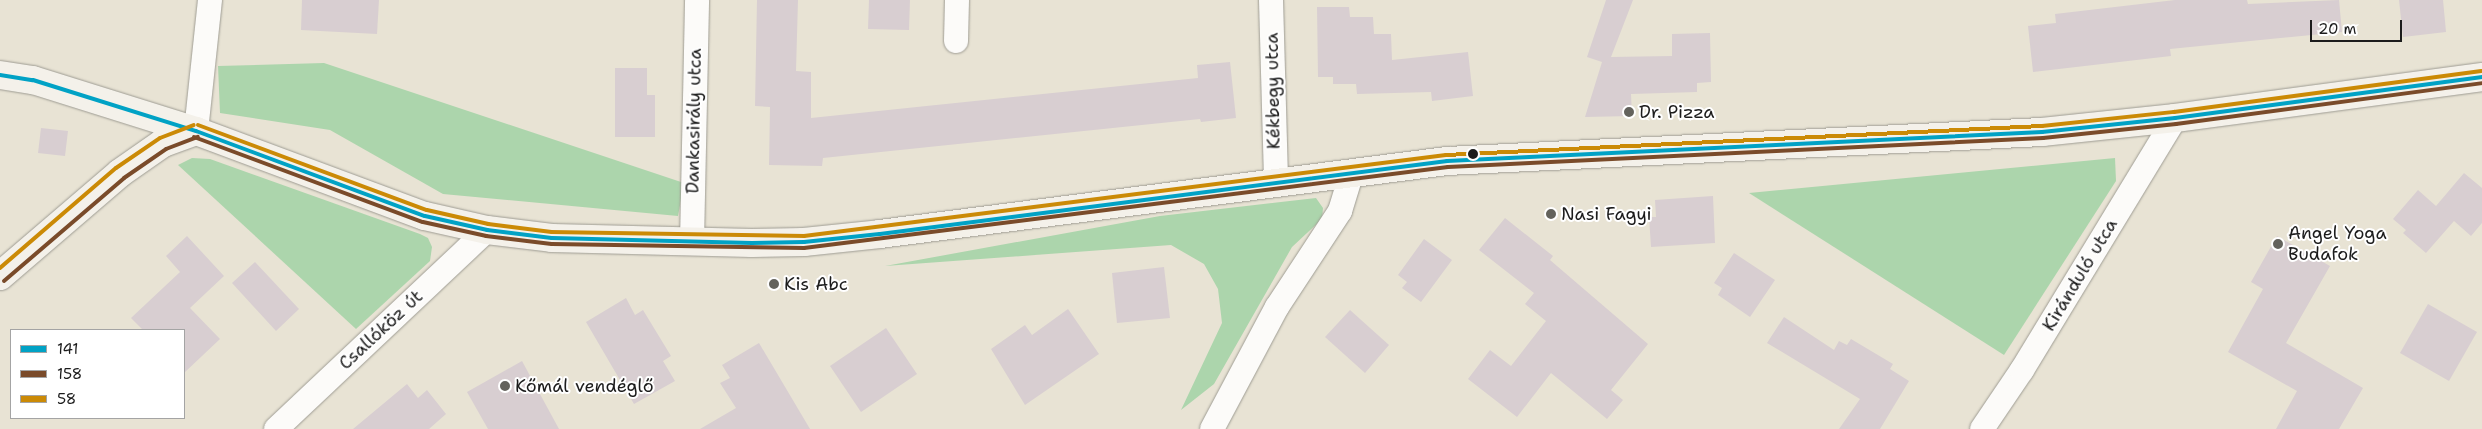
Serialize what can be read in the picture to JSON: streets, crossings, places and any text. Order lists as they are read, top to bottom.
{
  "streets": {
    "street": [
      "Kékbegy utca",
      "Dankasirály utca",
      "Kiránduló utca",
      "Csallóköz út"
    ]
  },
  "places": [
    "Dr. Pizza",
    "Nasi Fagyi",
    "Angel Yoga Budafok",
    "Kis Abc",
    "Kőmál vendéglő"
  ],
  "lines": ["transit line 58", "transit line 141", "transit line 158"],
  "legend": ["141", "158", "58"],
  "scale_bar": "20 m"
}
